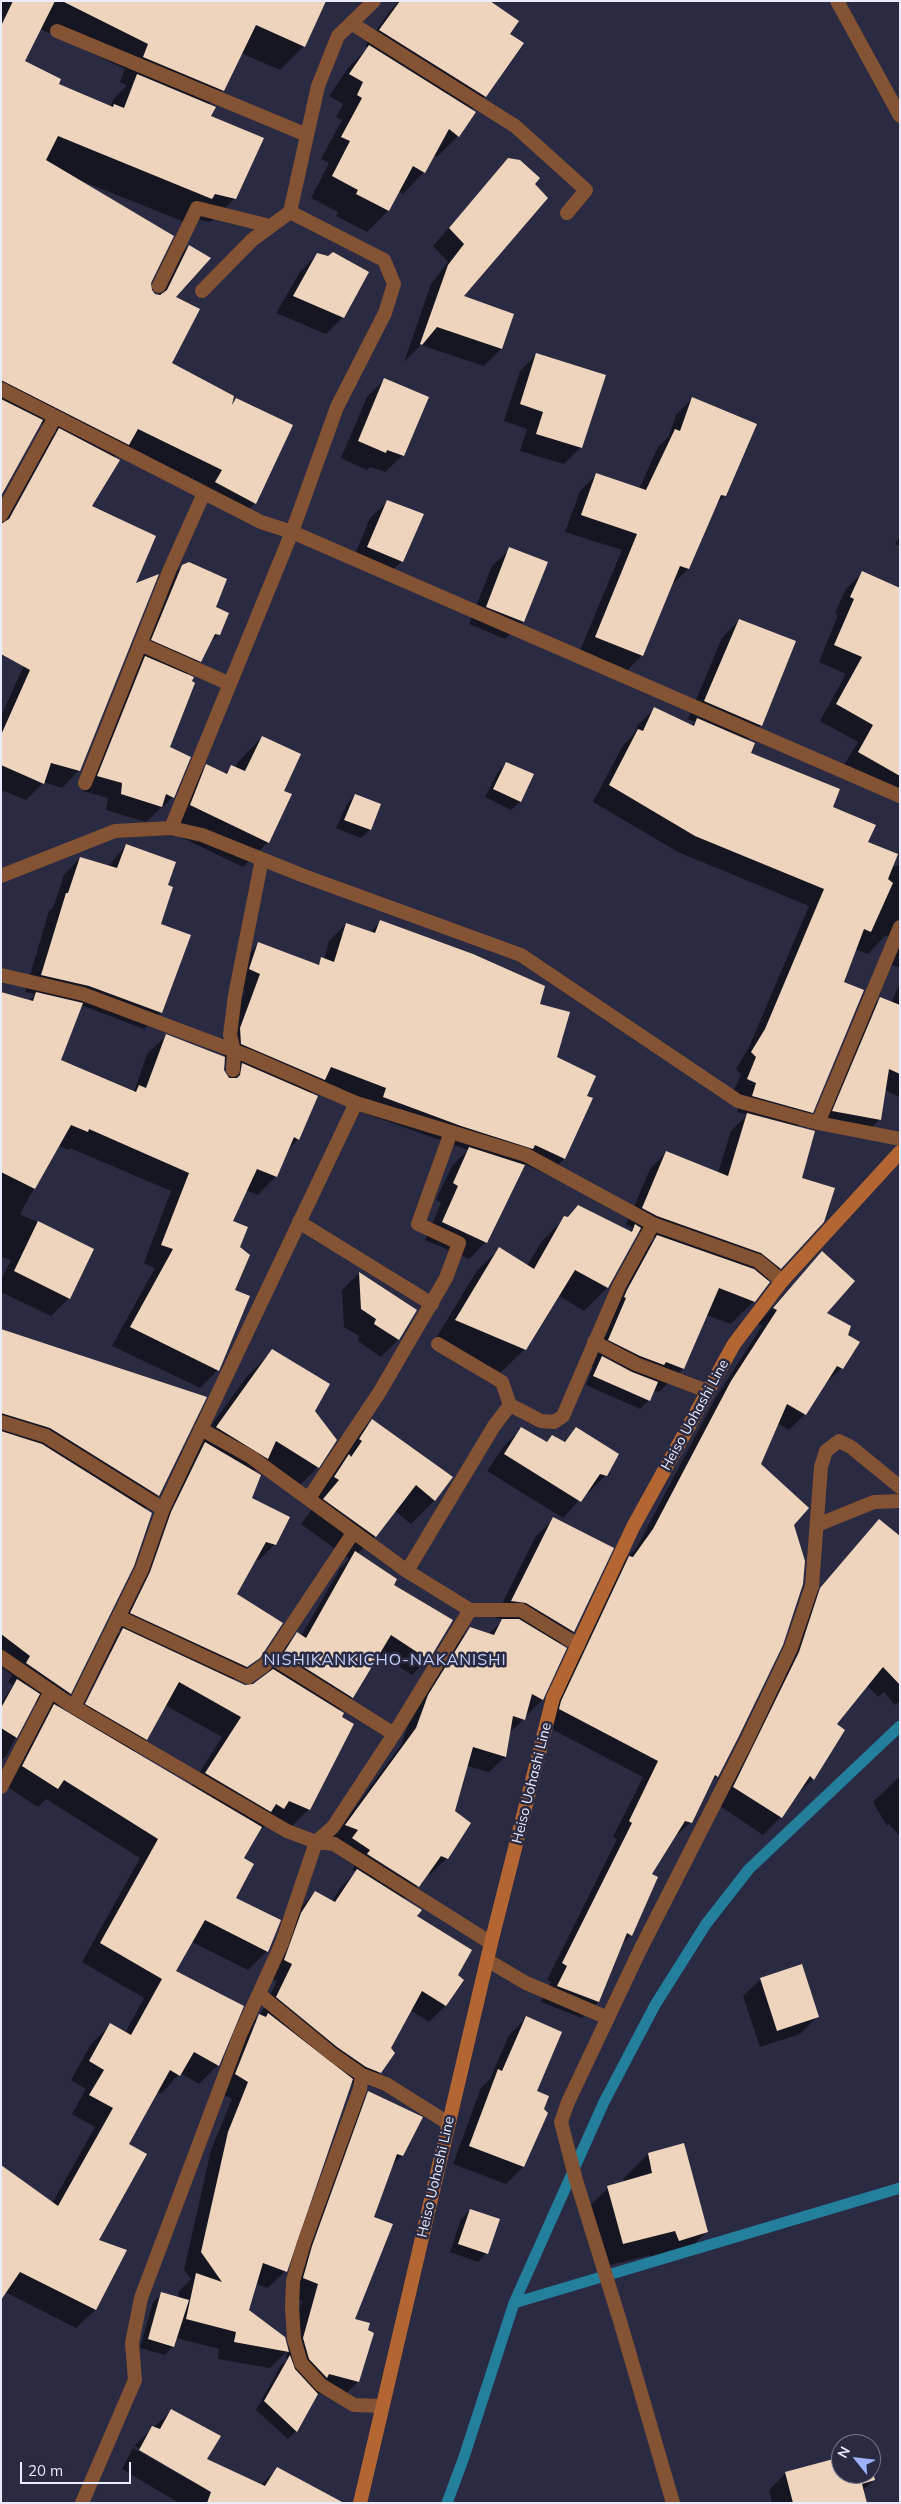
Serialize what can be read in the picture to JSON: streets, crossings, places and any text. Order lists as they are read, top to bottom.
{
  "streets": {
    "main road": ["Heiso Uohashi Line"]
  },
  "districts": ["NISHIKANKICHO-NAKANISHI"],
  "scale_bar": "20 m",
  "north": "top left"
}
